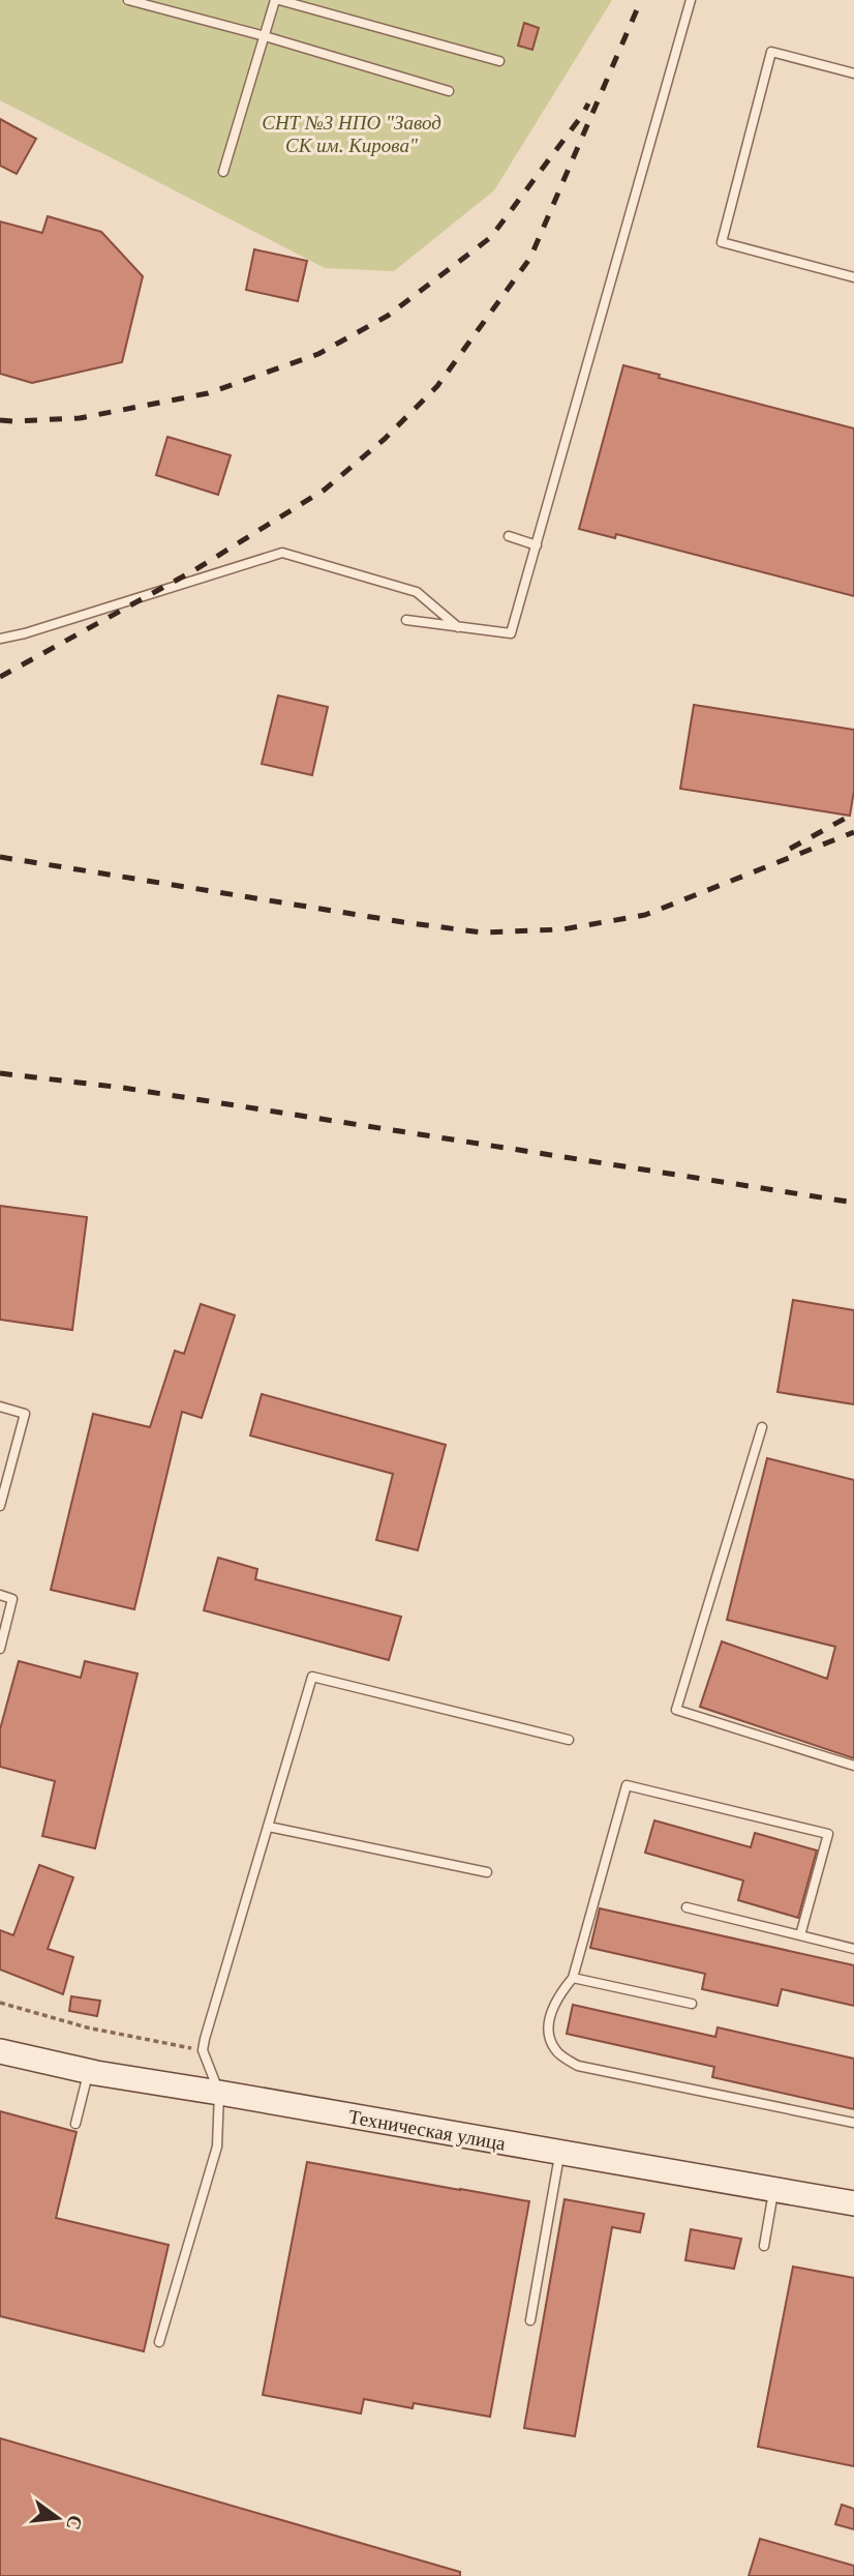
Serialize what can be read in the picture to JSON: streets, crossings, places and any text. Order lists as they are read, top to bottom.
{
  "streets": {
    "main road": ["Техническая улица"]
  },
  "parks": ["СНТ №3 НПО \"Завод СК им. Кирова\""],
  "north": "right"
}
